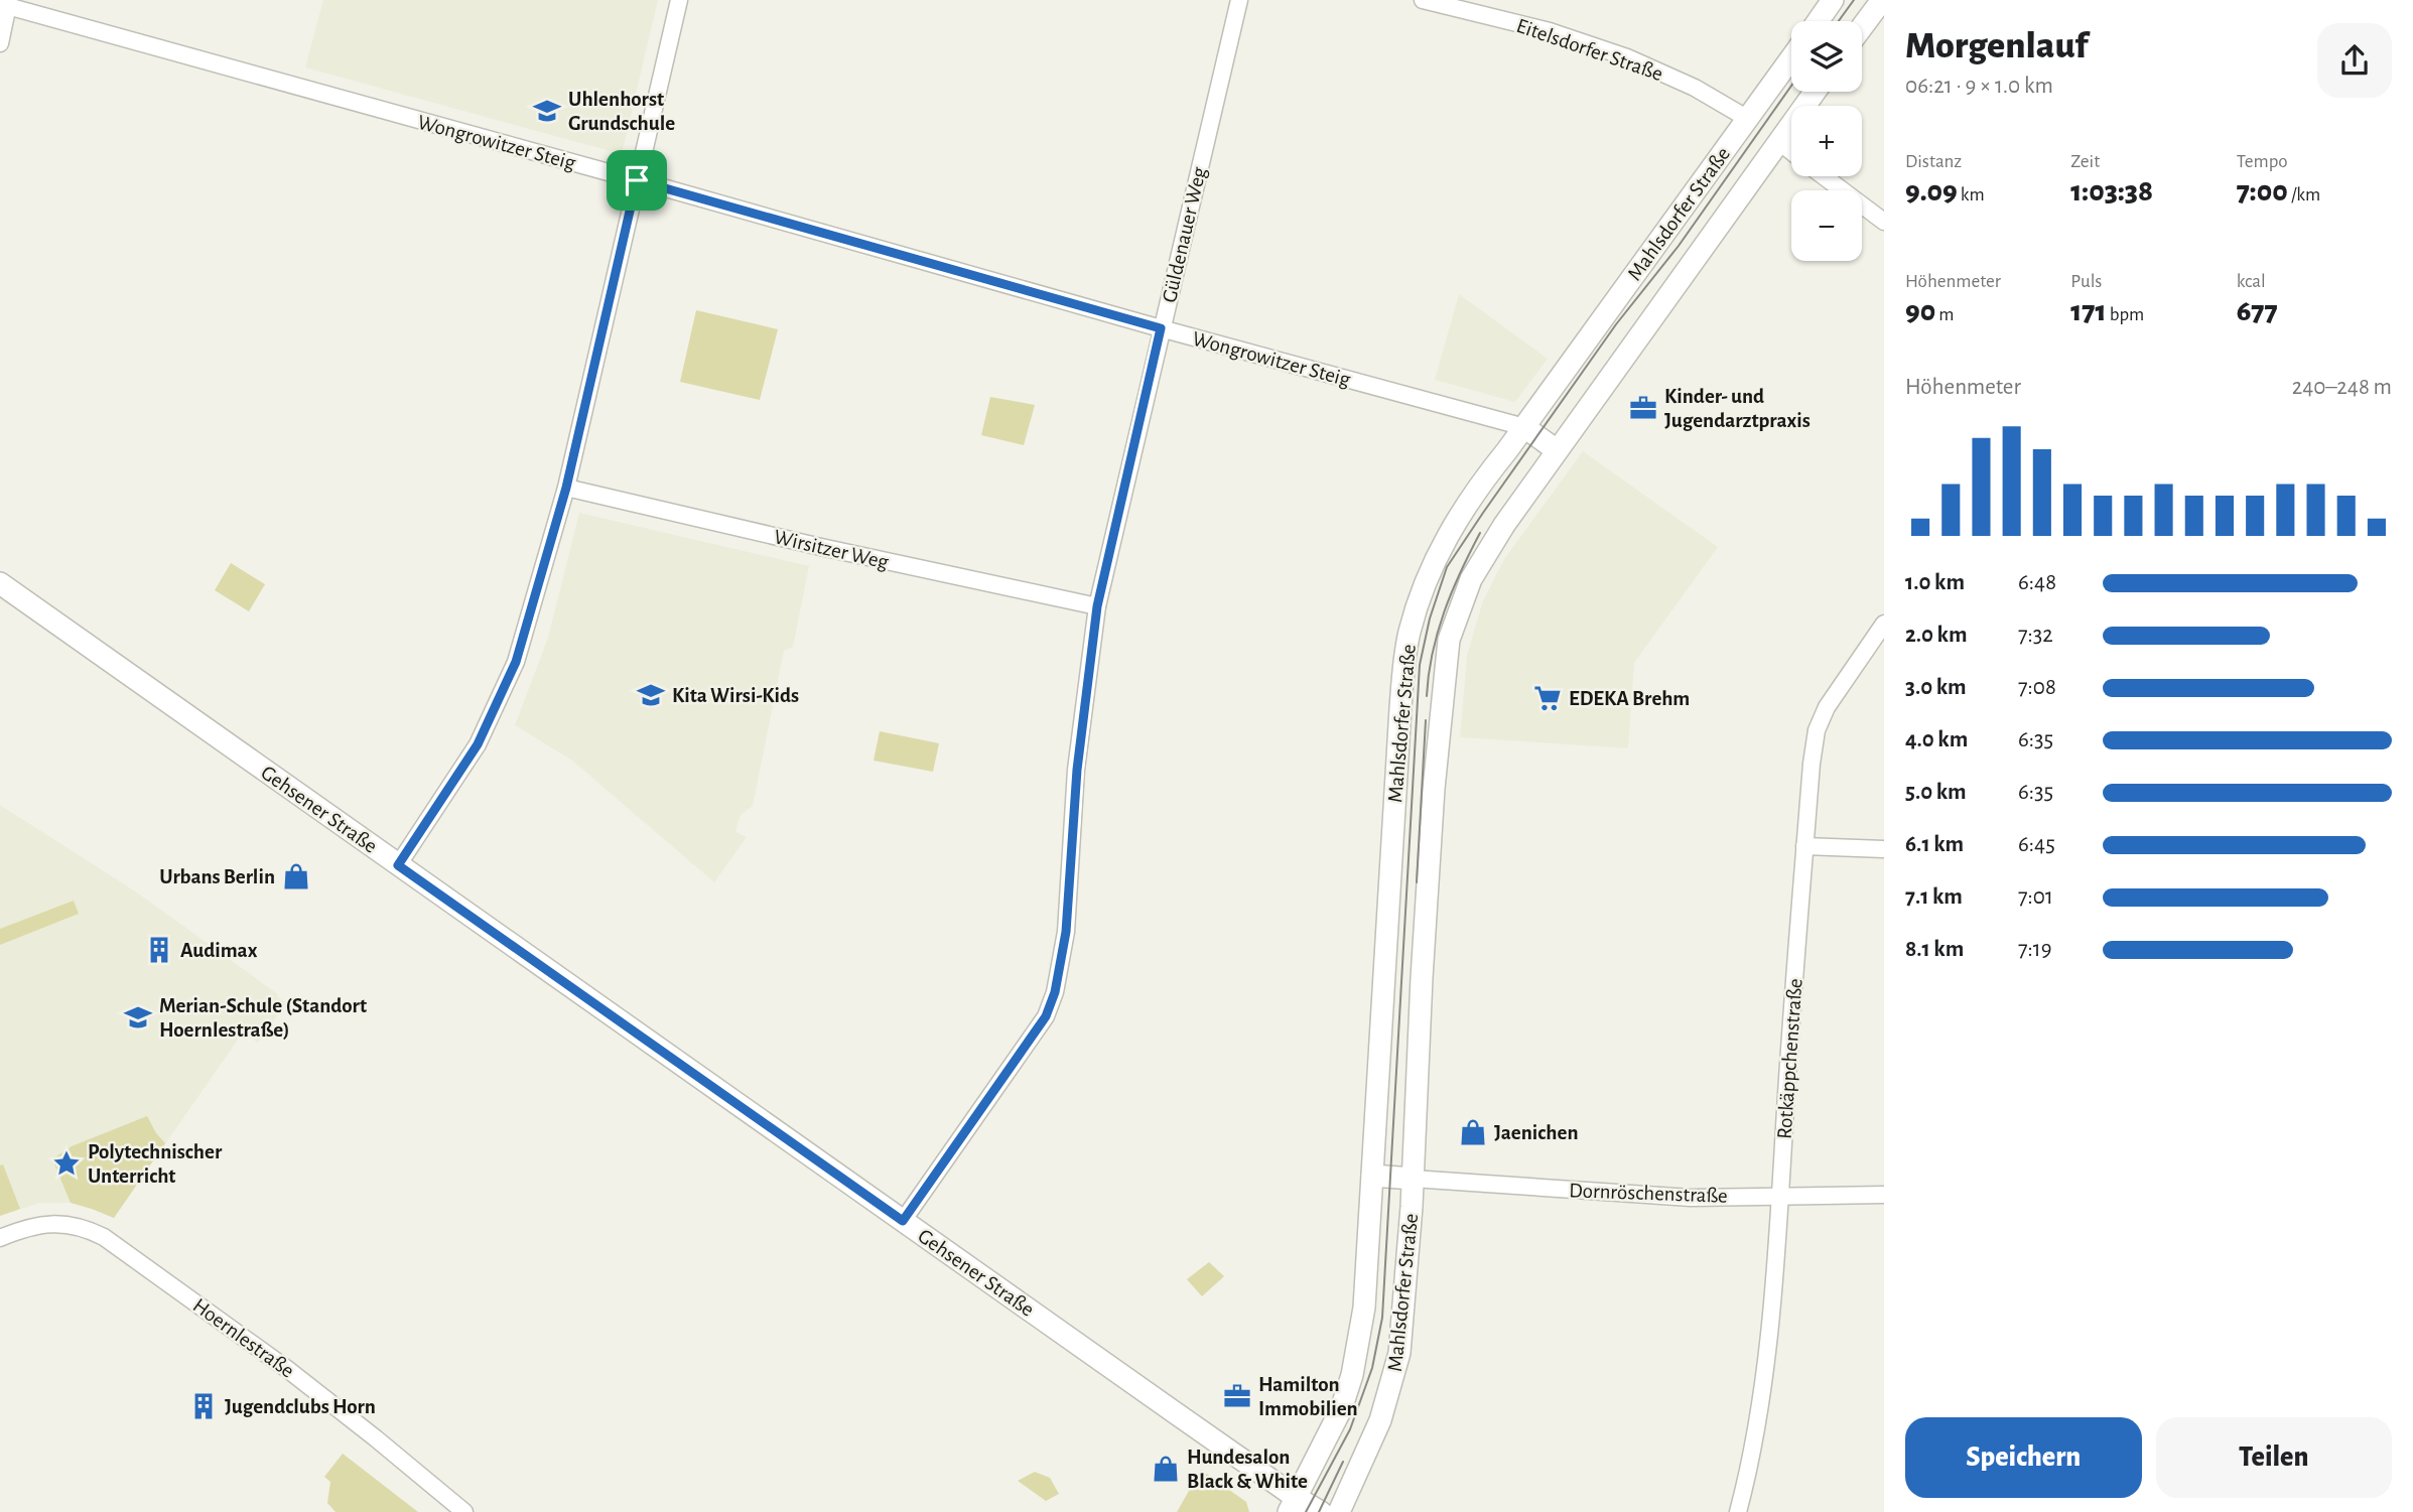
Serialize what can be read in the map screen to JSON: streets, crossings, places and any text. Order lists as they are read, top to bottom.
{
  "streets": {
    "main road": ["Mahlsdorfer Straße", "Gehsener Straße"],
    "street": [
      "Eitelsdorfer Straße",
      "Wongrowitzer Steig",
      "Güldenauer Weg",
      "Wirsitzer Weg",
      "Rotkäppchenstraße",
      "Dornröschenstraße",
      "Hoernlestraße"
    ]
  },
  "crossings": [
    ["Eitelsdorfer Straße", "Mahlsdorfer Straße"],
    ["Wongrowitzer Steig", "Mahlsdorfer Straße"],
    ["Wongrowitzer Steig", "Güldenauer Weg"],
    ["Mahlsdorfer Straße", "Gehsener Straße"],
    ["Mahlsdorfer Straße", "Dornröschenstraße"],
    ["Güldenauer Weg", "Wirsitzer Weg"],
    ["Güldenauer Weg", "Gehsener Straße"],
    ["Rotkäppchenstraße", "Dornröschenstraße"]
  ],
  "places": {
    "school or university": ["Uhlenhorst Grundschule", "Kita Wirsi-Kids", "Merian-Schule (Standort Hoernlestraße)"],
    "office": ["Kinder- und Jugendarztpraxis", "Hamilton Immobilien"],
    "supermarket": ["EDEKA Brehm"],
    "shop": ["Urbans Berlin", "Jaenichen", "Hundesalon Black & White"],
    "building": ["Audimax", "Jugendclubs Horn"],
    "place": ["Polytechnischer Unterricht"]
  },
  "page": {
    "heading": ["Morgenlauf", "06:21 · 9 × 1.0 km"],
    "map_buttons": ["+", "−"],
    "stats": [
      ["Distanz", "9.09 km"],
      ["Zeit", "1:03:38"],
      ["Tempo", "7:00 /km"],
      ["Höhenmeter", "90 m"],
      ["Puls", "171 bpm"],
      ["kcal", "677"]
    ],
    "chart": ["Höhenmeter", "240–248 m"],
    "list": [
      {
        "name": "1.0 km",
        "note": "6:48"
      },
      {
        "name": "2.0 km",
        "note": "7:32"
      },
      {
        "name": "3.0 km",
        "note": "7:08"
      },
      {
        "name": "4.0 km",
        "note": "6:35"
      },
      {
        "name": "5.0 km",
        "note": "6:35"
      },
      {
        "name": "6.1 km",
        "note": "6:45"
      },
      {
        "name": "7.1 km",
        "note": "7:01"
      },
      {
        "name": "8.1 km",
        "note": "7:19"
      }
    ],
    "buttons": ["Speichern", "Teilen"]
  }
}
